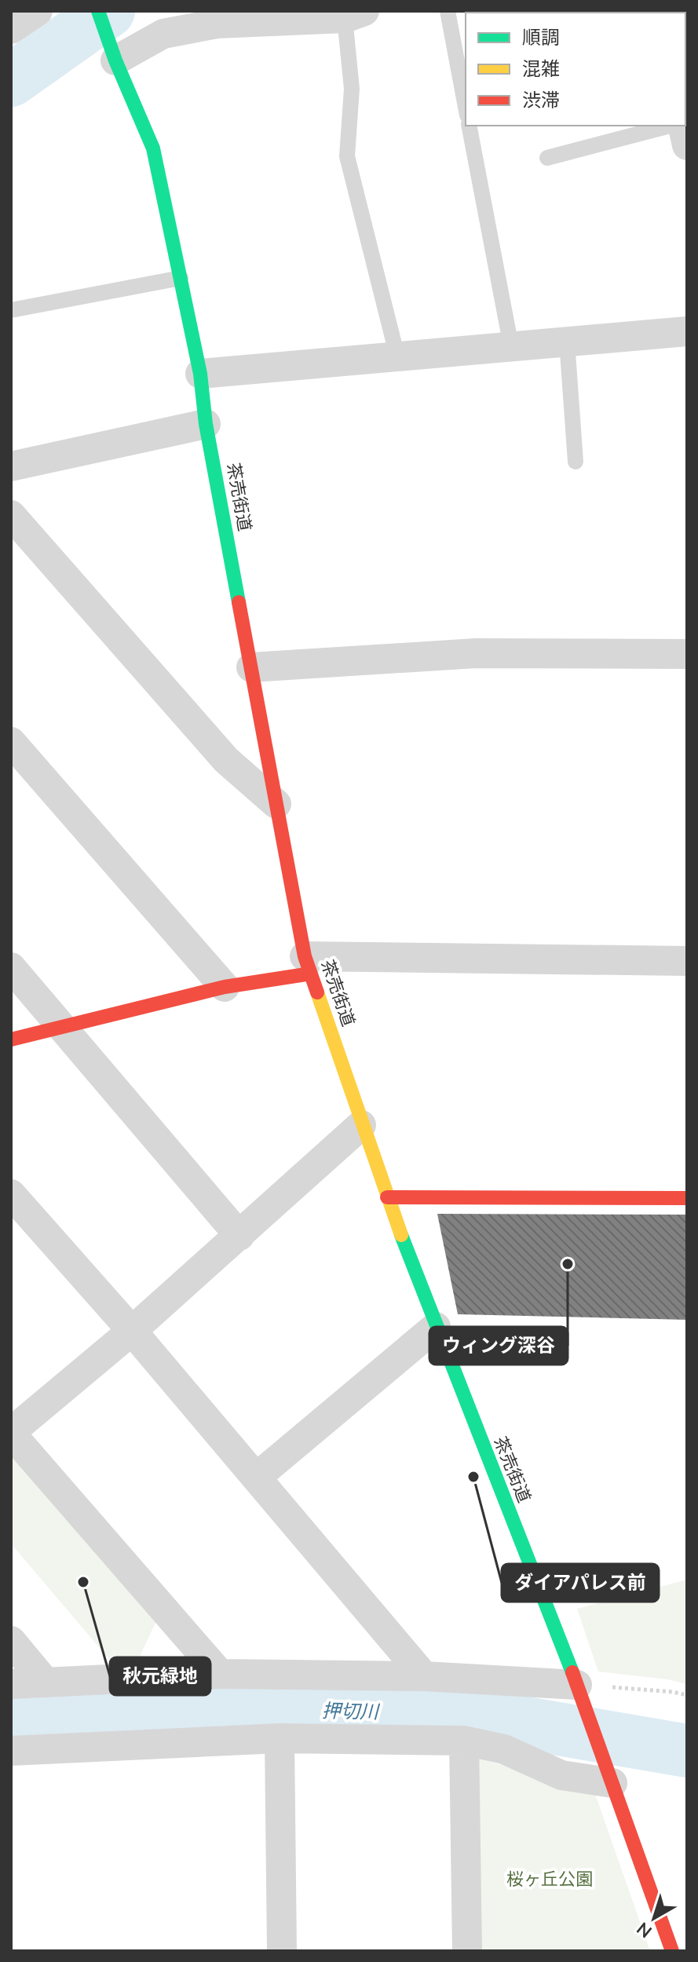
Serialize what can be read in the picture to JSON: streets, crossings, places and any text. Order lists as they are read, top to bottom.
{
  "streets": {
    "street": ["茶売街道"]
  },
  "water": ["押切川"],
  "parks": ["桜ヶ丘公園"],
  "places": ["ウィング深谷", "ダイアパレス前", "秋元緑地"],
  "legend": ["順調", "混雑", "渋滞"],
  "north": "bottom left"
}
